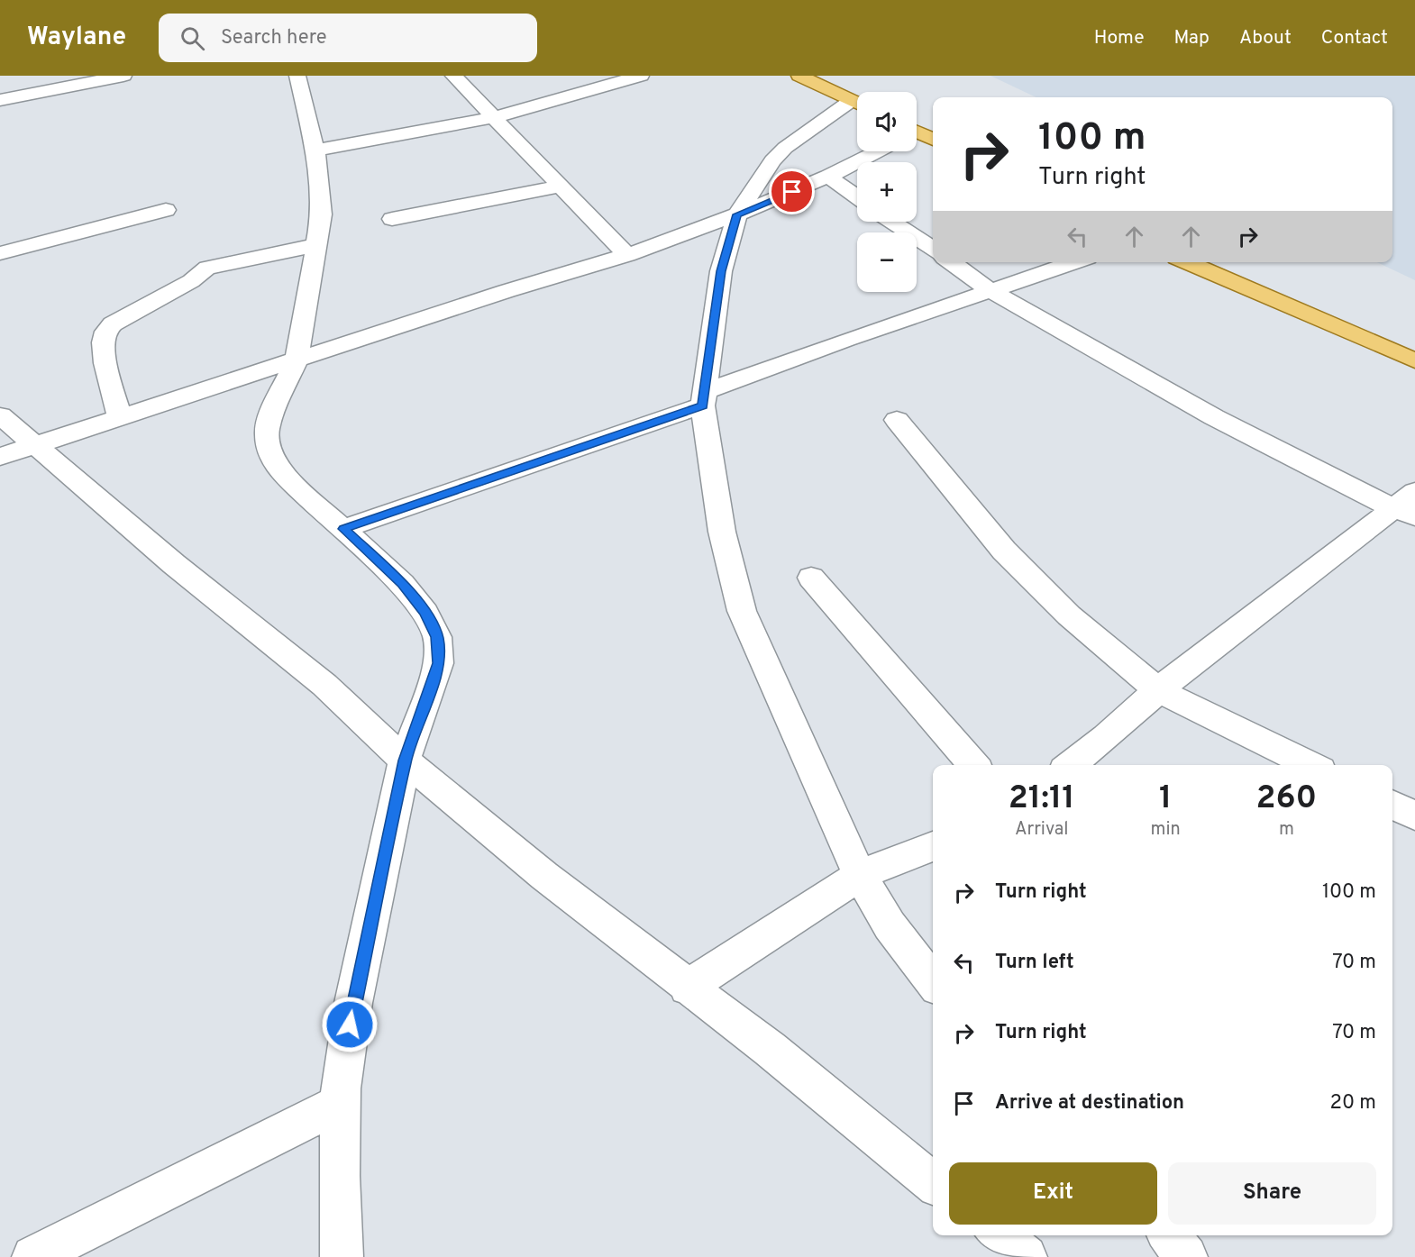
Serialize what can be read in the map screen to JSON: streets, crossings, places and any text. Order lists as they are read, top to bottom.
{
  "page": {
    "header": "Waylane",
    "search": "Search here",
    "nav": [
      "Home",
      "Map",
      "About",
      "Contact"
    ],
    "map_buttons": ["+", "−"],
    "turn": ["100 m", "Turn right"],
    "eta": [
      "21:11",
      "Arrival",
      "1",
      "min",
      "260",
      "m"
    ],
    "list": [
      {
        "name": "Turn right",
        "value": "100 m"
      },
      {
        "name": "Turn left",
        "value": "70 m"
      },
      {
        "name": "Turn right",
        "value": "70 m"
      },
      {
        "name": "Arrive at destination",
        "value": "20 m"
      }
    ],
    "buttons": ["Exit", "Share"]
  }
}
